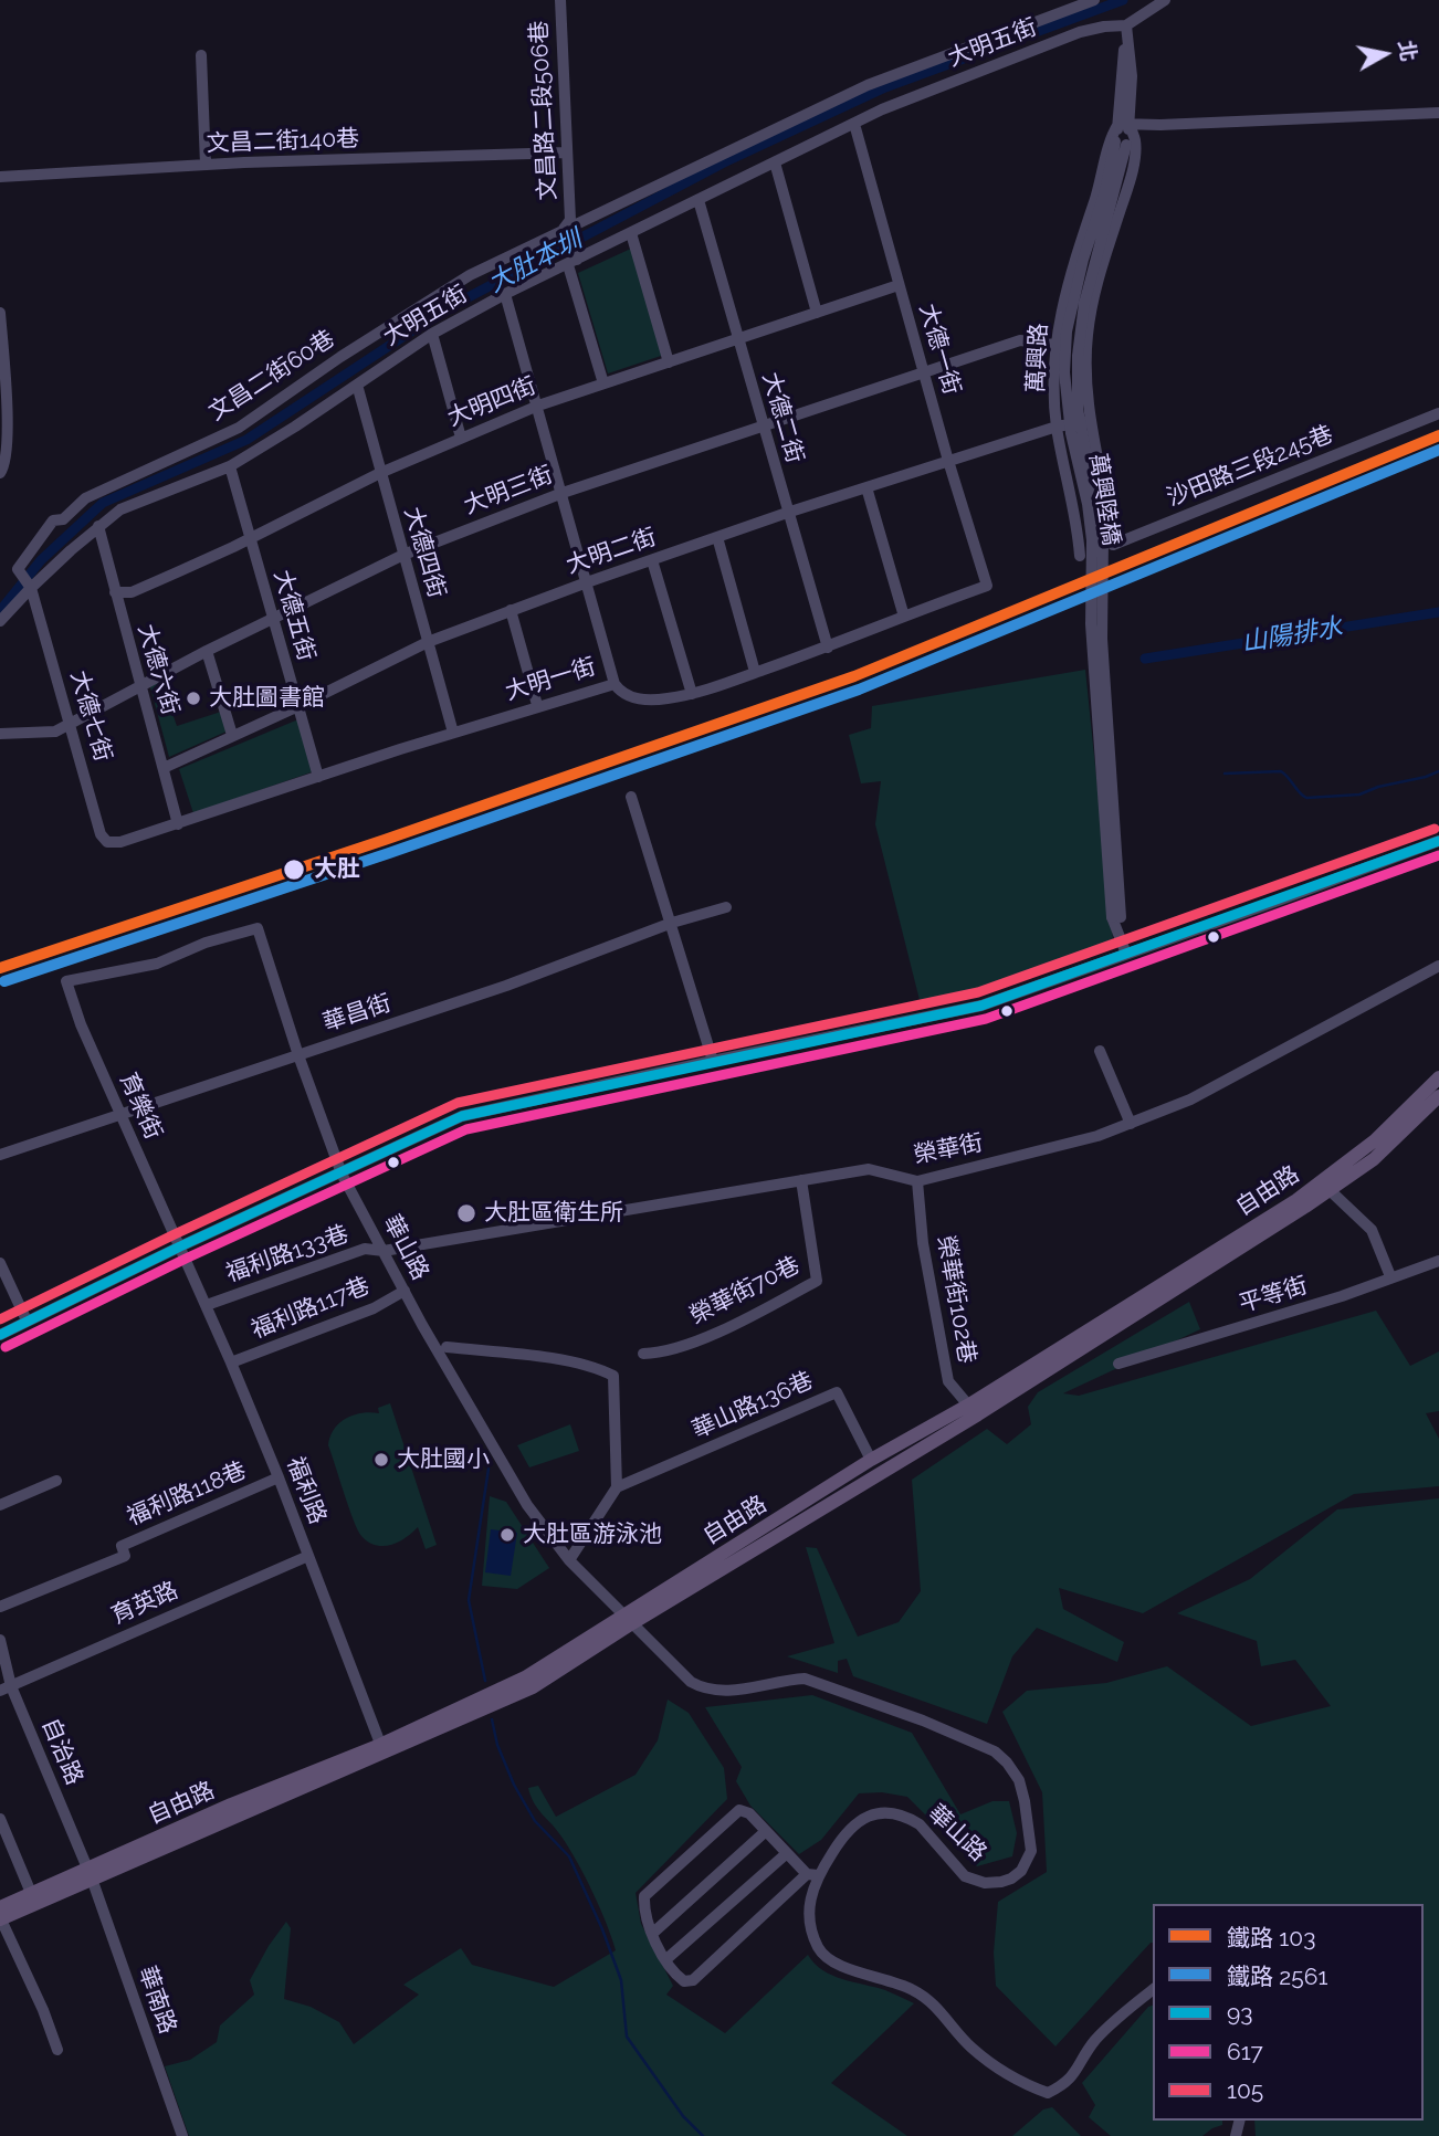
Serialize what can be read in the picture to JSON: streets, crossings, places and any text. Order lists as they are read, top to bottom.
{
  "streets": {
    "main road": ["自由路"],
    "street": [
      "大明五街",
      "文昌路二段506巷",
      "文昌二街140巷",
      "大德一街",
      "萬興路",
      "文昌二街60巷",
      "大明四街",
      "大德二街",
      "沙田路三段245巷",
      "大明三街",
      "萬興陸橋",
      "大明二街",
      "大德四街",
      "大德五街",
      "大德六街",
      "大明一街",
      "大德七街",
      "華昌街",
      "育樂街",
      "榮華街",
      "華山路",
      "福利路133巷",
      "榮華街70巷",
      "平等街",
      "榮華街102巷",
      "福利路117巷",
      "華山路136巷",
      "福利路",
      "福利路118巷",
      "育英路",
      "自治路",
      "華南路"
    ]
  },
  "crossings": [
    ["大明五街", "文昌路二段506巷"],
    ["大明五街", "大德一街"],
    ["大明五街", "萬興路"],
    ["大明五街", "大德二街"],
    ["大明五街", "大德四街"],
    ["大明五街", "大德五街"],
    ["大明五街", "大德六街"],
    ["大明五街", "大德七街"],
    ["文昌路二段506巷", "文昌二街140巷"],
    ["文昌路二段506巷", "文昌二街60巷"],
    ["文昌路二段506巷", "大明四街"],
    ["大德一街", "大明四街"],
    ["大德一街", "大明三街"],
    ["大德一街", "大明二街"],
    ["大德一街", "大明一街"],
    ["萬興路", "沙田路三段245巷"],
    ["萬興路", "大明三街"],
    ["萬興路", "萬興陸橋"],
    ["萬興路", "大明二街"],
    ["文昌二街60巷", "大德七街"],
    ["大明四街", "大德二街"],
    ["大明四街", "大德四街"],
    ["大明四街", "大德五街"],
    ["大明四街", "大德六街"],
    ["大德二街", "大明三街"],
    ["大德二街", "大明二街"],
    ["大德二街", "大明一街"],
    ["大明三街", "大德四街"],
    ["大明三街", "大德五街"],
    ["大明三街", "大德六街"],
    ["大明三街", "大德七街"],
    ["大明二街", "大德四街"],
    ["大明二街", "大德五街"],
    ["大明二街", "大德六街"],
    ["大德四街", "大明一街"],
    ["大德五街", "大明一街"],
    ["大德六街", "大明一街"],
    ["大明一街", "大德七街"],
    ["華昌街", "育樂街"],
    ["華昌街", "華山路"],
    ["育樂街", "華山路"],
    ["育樂街", "福利路"],
    ["榮華街", "華山路"],
    ["榮華街", "福利路133巷"],
    ["榮華街", "榮華街70巷"],
    ["榮華街", "榮華街102巷"],
    ["自由路", "華山路"],
    ["自由路", "榮華街102巷"],
    ["自由路", "華山路136巷"],
    ["自由路", "福利路"],
    ["自由路", "自治路"],
    ["自由路", "華南路"],
    ["華山路", "福利路133巷"],
    ["華山路", "福利路117巷"],
    ["福利路133巷", "福利路"],
    ["福利路117巷", "福利路"],
    ["福利路", "福利路118巷"],
    ["福利路", "育英路"],
    ["育英路", "自治路"],
    ["自治路", "華南路"]
  ],
  "water": ["大肚本圳", "山陽排水"],
  "places": [
    "大肚圖書館",
    "大肚",
    "大肚區衛生所",
    "大肚國小",
    "大肚區游泳池"
  ],
  "lines": [
    "rail line 103",
    "rail line 2561",
    "transit line 105",
    "transit line 93",
    "transit line 617"
  ],
  "legend": [
    "鐵路 103",
    "鐵路 2561",
    "93",
    "617",
    "105"
  ],
  "north": "right"
}
